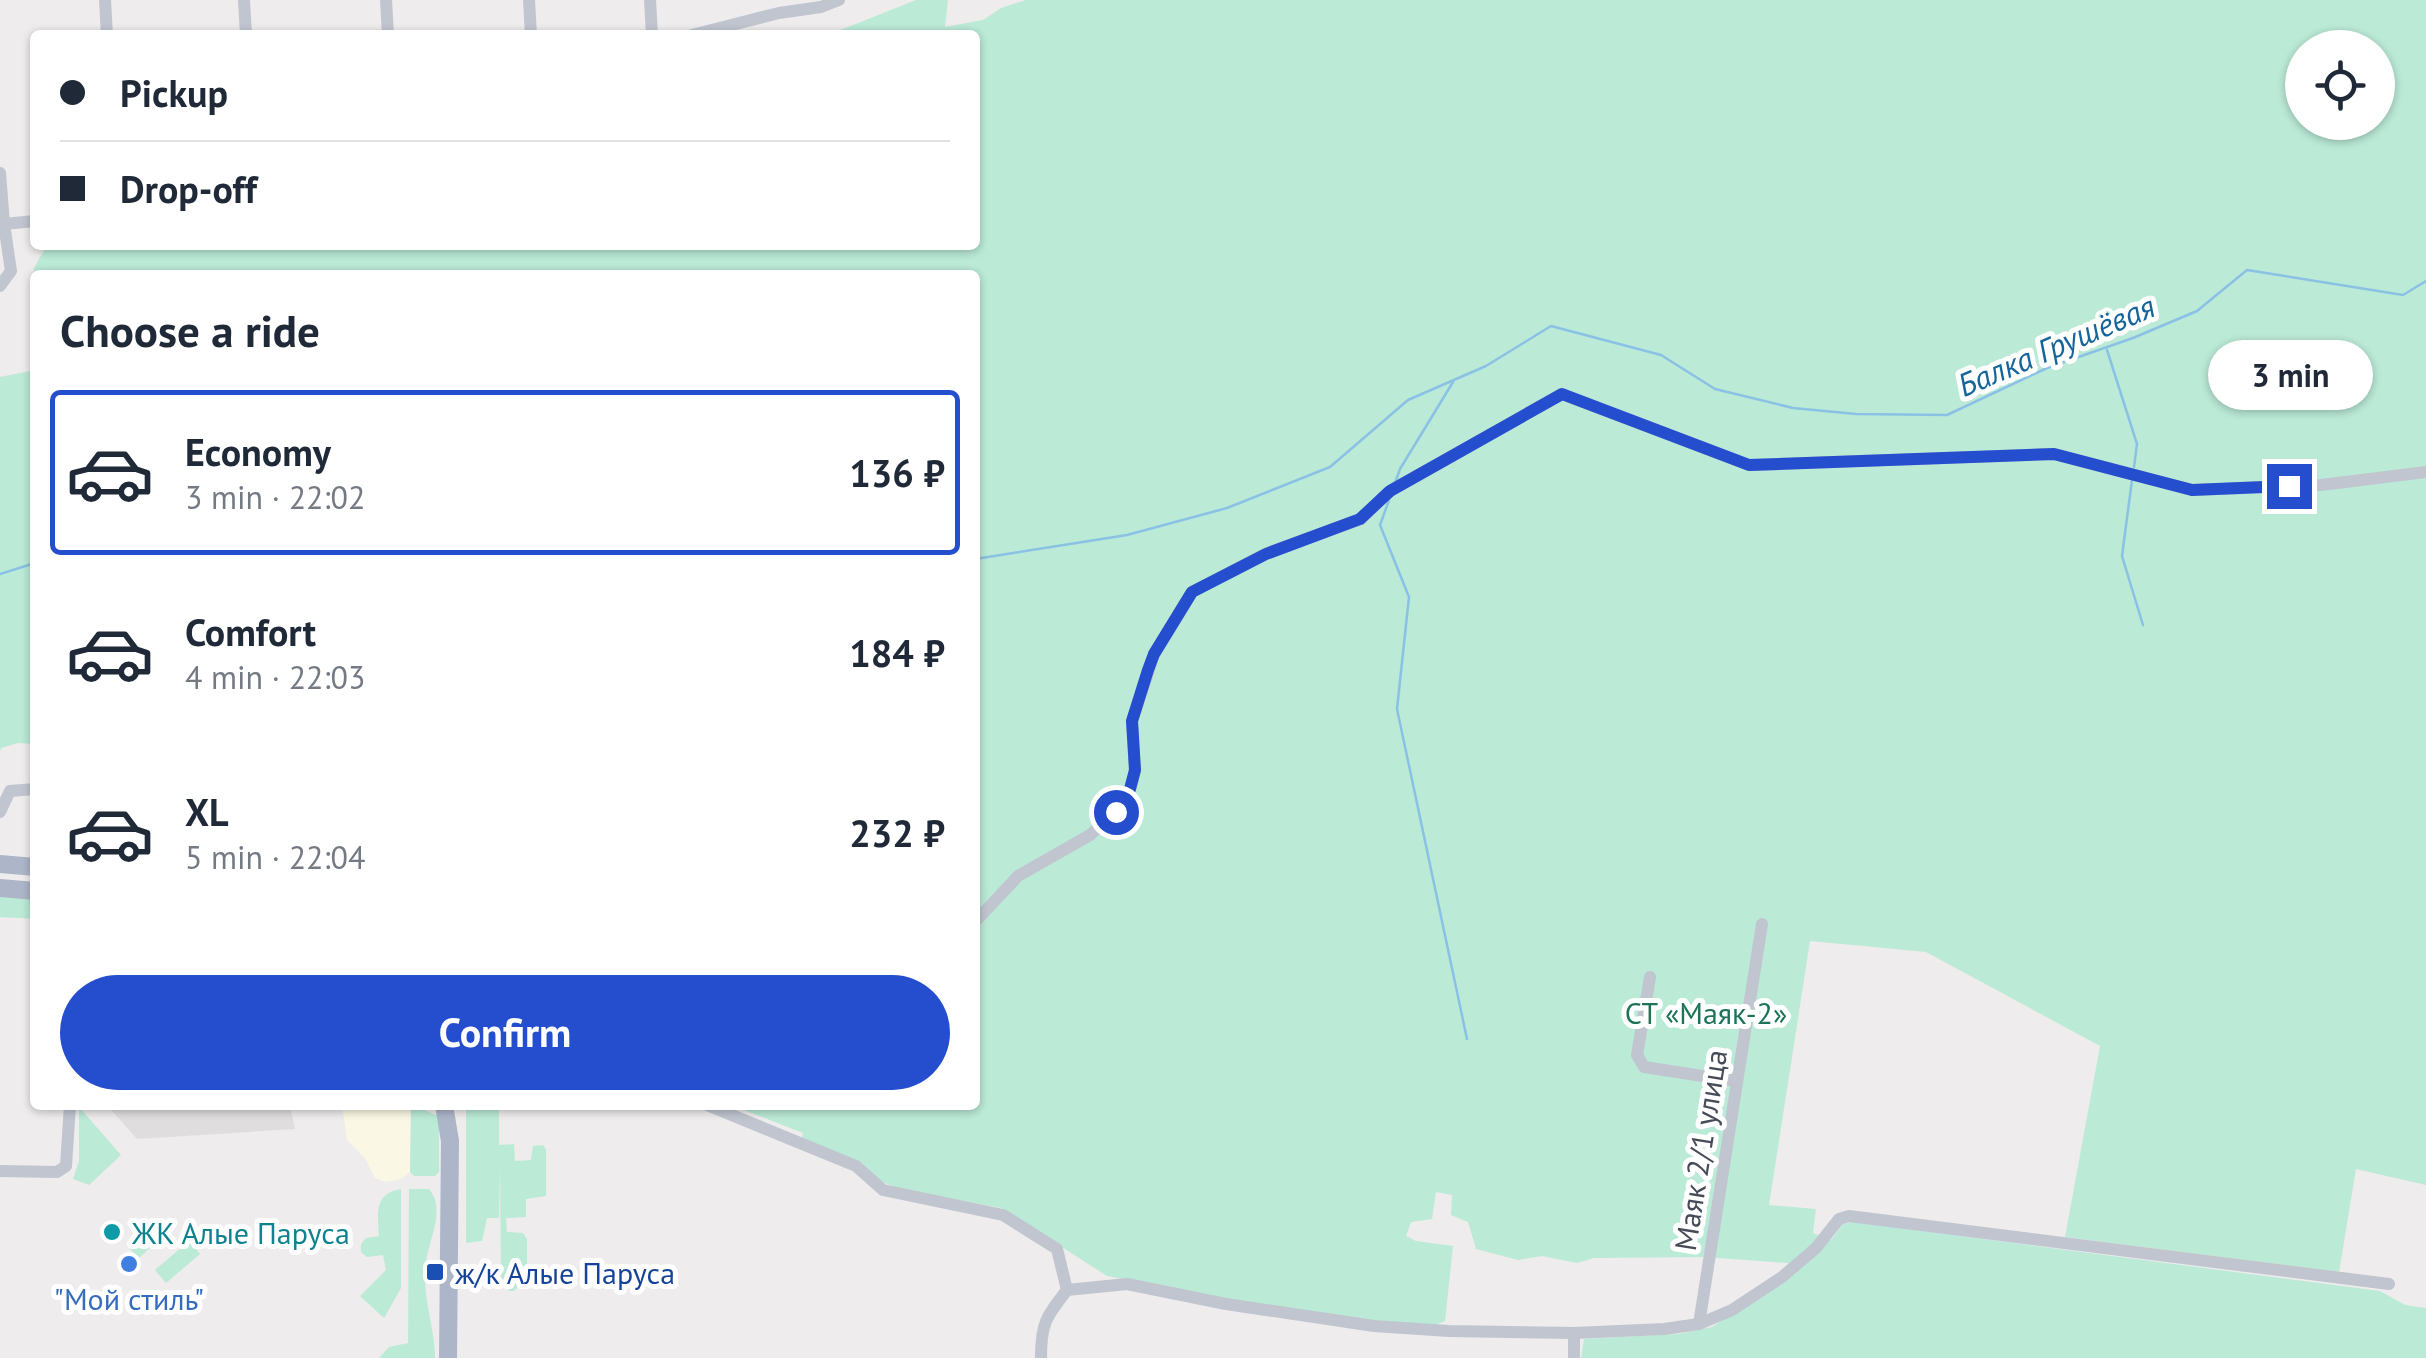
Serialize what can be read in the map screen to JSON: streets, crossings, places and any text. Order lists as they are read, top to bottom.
{
  "streets": {
    "street": ["Маяк 2/1 улица"]
  },
  "water": ["Балка Грушёвая"],
  "parks": ["СТ «Маяк-2»"],
  "places": {
    "other": ["ЖК Алые Паруса", "\"Мой стиль\""],
    "transit": ["ж/к Алые Паруса"]
  },
  "page": {
    "banner": ["Pickup", "Drop-off"],
    "heading": "Choose a ride",
    "bubble": "3 min",
    "list": [
      {
        "name": "Economy",
        "note": "3 min · 22:02",
        "value": "136 ₽"
      },
      {
        "name": "Comfort",
        "note": "4 min · 22:03",
        "value": "184 ₽"
      },
      {
        "name": "XL",
        "note": "5 min · 22:04",
        "value": "232 ₽"
      }
    ],
    "buttons": "Confirm"
  }
}
